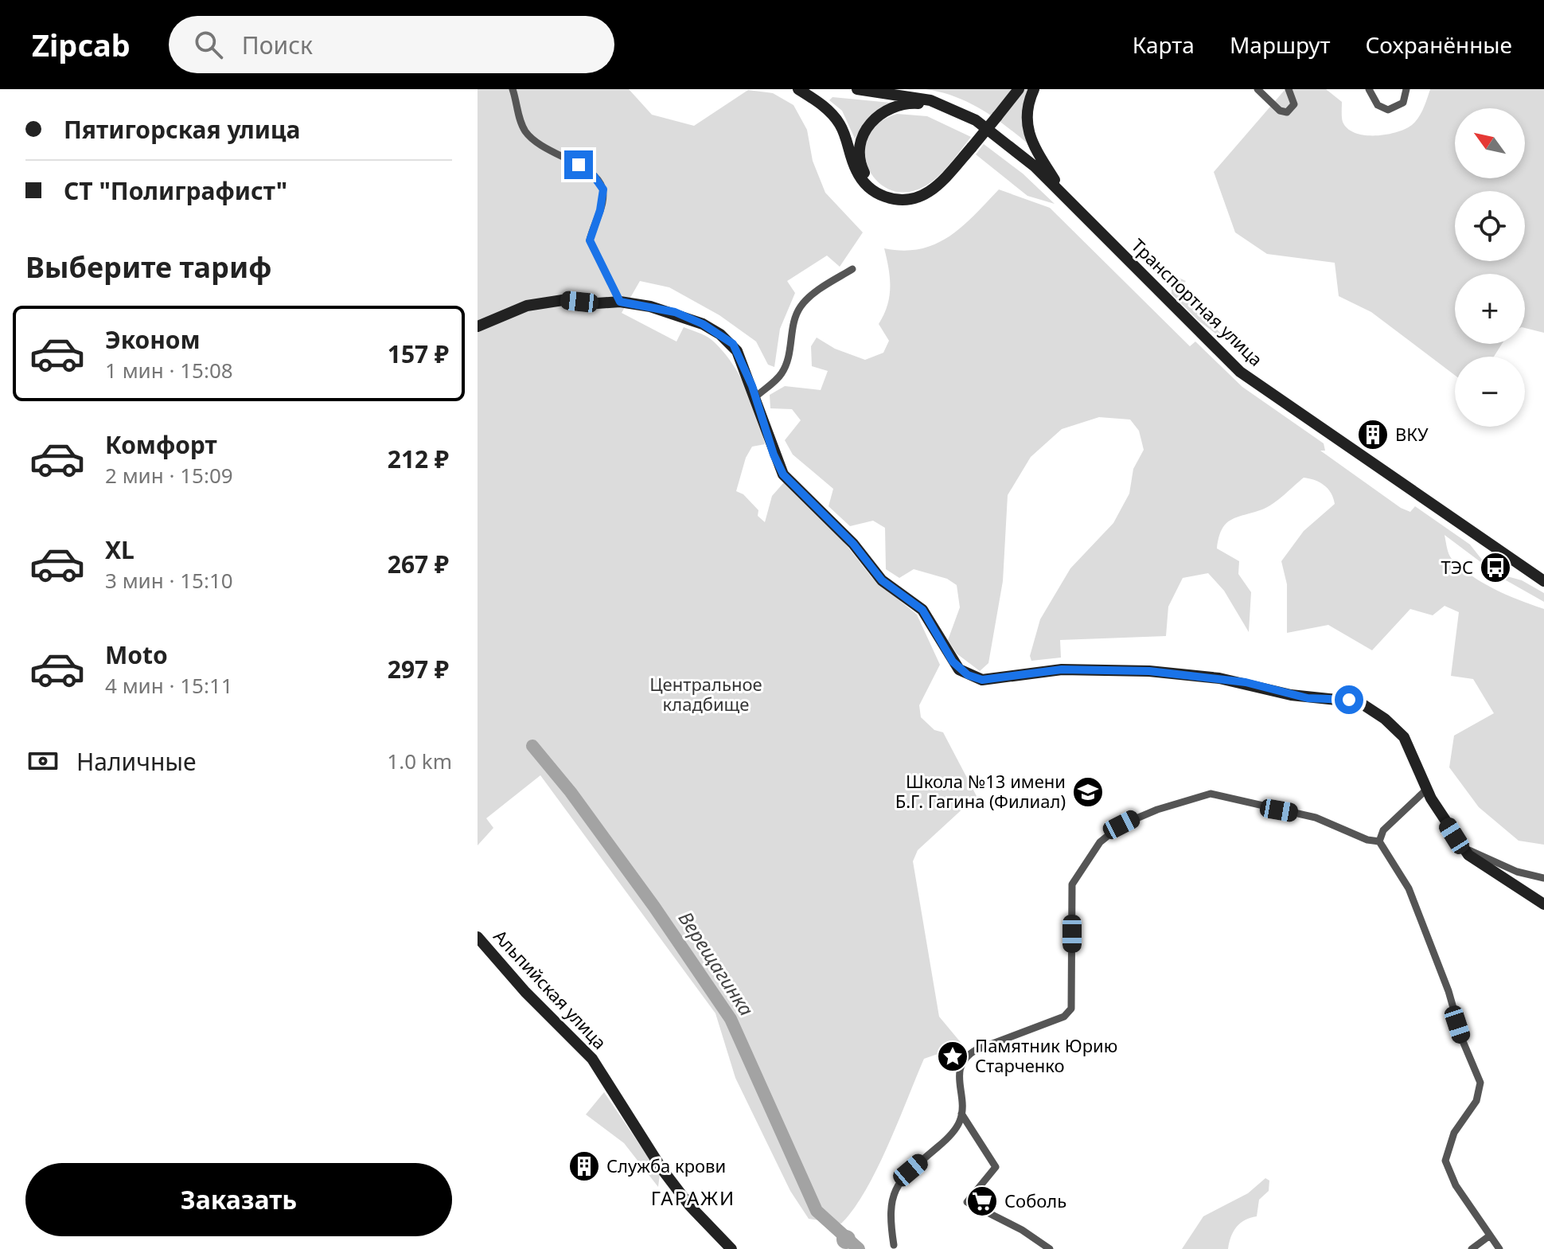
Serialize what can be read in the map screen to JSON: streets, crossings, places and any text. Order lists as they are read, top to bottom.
{
  "streets": {
    "street": ["Транспортная улица", "Альпийская улица"]
  },
  "districts": ["ГАРАЖИ"],
  "water": ["Верещагинка"],
  "parks": ["Центральное кладбище"],
  "places": {
    "building": ["ВКУ", "Служба крови"],
    "bus stop": ["ТЭС"],
    "school or university": ["Школа №13 имени Б.Г. Гагина (Филиал)"],
    "place": ["Памятник Юрию Старченко"],
    "supermarket": ["Соболь"]
  },
  "north": "top left",
  "page": {
    "header": "Zipcab",
    "search": "Поиск",
    "nav": ["Карта", "Маршрут", "Сохранённые"],
    "banner": ["Пятигорская улица", "СТ \"Полиграфист\""],
    "map_buttons": ["+", "−"],
    "heading": "Выберите тариф",
    "list": [
      {
        "name": "Эконом",
        "note": "1 мин · 15:08",
        "value": "157 ₽"
      },
      {
        "name": "Комфорт",
        "note": "2 мин · 15:09",
        "value": "212 ₽"
      },
      {
        "name": "XL",
        "note": "3 мин · 15:10",
        "value": "267 ₽"
      },
      {
        "name": "Moto",
        "note": "4 мин · 15:11",
        "value": "297 ₽"
      }
    ],
    "pay": ["Наличные", "1.0 km"],
    "buttons": "Заказать"
  }
}
